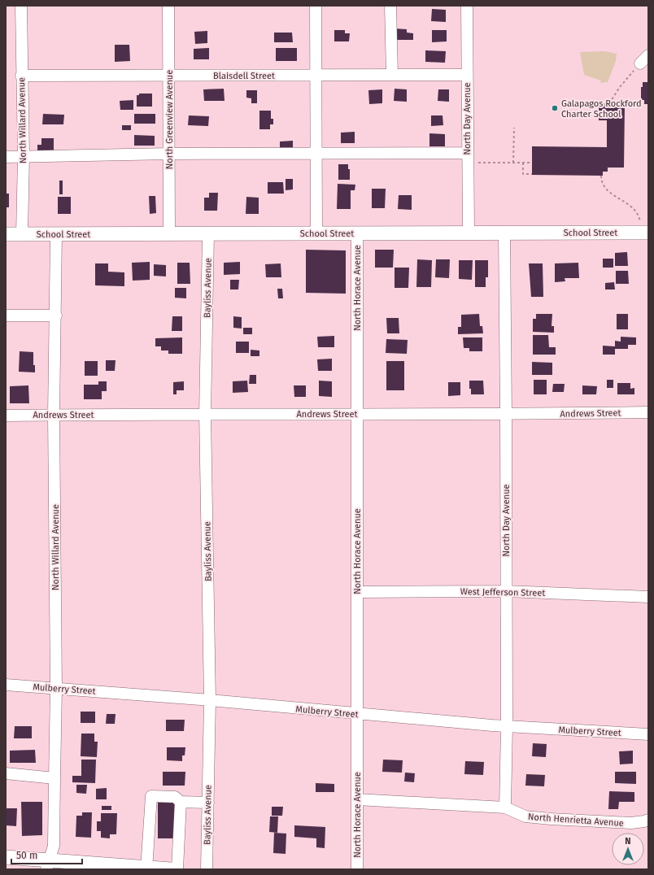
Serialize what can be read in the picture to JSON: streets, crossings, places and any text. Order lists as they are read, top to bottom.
{
  "streets": {
    "main road": ["School Street"],
    "street": [
      "Blaisdell Street",
      "North Day Avenue",
      "North Greenview Avenue",
      "North Willard Avenue",
      "Bayliss Avenue",
      "North Horace Avenue",
      "Andrews Street",
      "West Jefferson Street",
      "Mulberry Street",
      "North Henrietta Avenue"
    ]
  },
  "crossings": [
    ["Blaisdell Street", "North Day Avenue"],
    ["Blaisdell Street", "North Greenview Avenue"],
    ["Blaisdell Street", "North Willard Avenue"],
    ["North Day Avenue", "School Street"],
    ["North Day Avenue", "Andrews Street"],
    ["North Day Avenue", "West Jefferson Street"],
    ["North Day Avenue", "Mulberry Street"],
    ["North Day Avenue", "North Henrietta Avenue"],
    ["North Greenview Avenue", "School Street"],
    ["North Willard Avenue", "School Street"],
    ["North Willard Avenue", "Andrews Street"],
    ["North Willard Avenue", "Mulberry Street"],
    ["School Street", "Bayliss Avenue"],
    ["School Street", "North Horace Avenue"],
    ["Bayliss Avenue", "Andrews Street"],
    ["Bayliss Avenue", "Mulberry Street"],
    ["North Horace Avenue", "Andrews Street"],
    ["North Horace Avenue", "West Jefferson Street"],
    ["North Horace Avenue", "Mulberry Street"]
  ],
  "places": ["Galapagos Rockford Charter School"],
  "scale_bar": "50 m",
  "north": "top"
}
